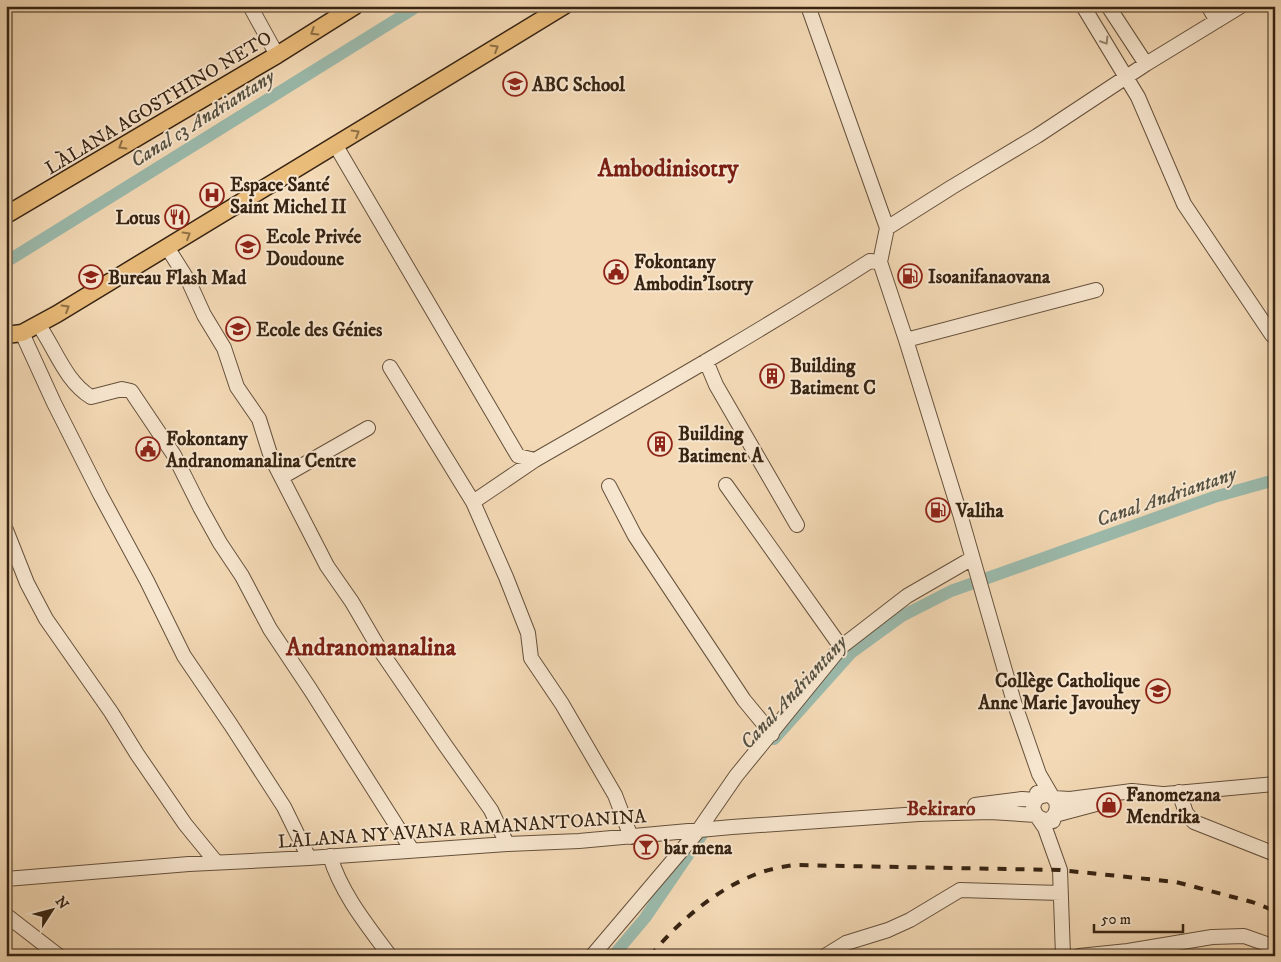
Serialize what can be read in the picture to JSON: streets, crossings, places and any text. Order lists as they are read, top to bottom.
{
  "streets": {
    "main road": ["LÀLANA AGOSTHINO NETO"],
    "street": ["LÀLANA NY AVANA RAMANANTOANINA"]
  },
  "districts": ["Ambodinisotry", "Andranomanalina", "Bekiraro"],
  "water": ["Canal c3 Andriantany", "Canal Andriantany"],
  "places": {
    "school or university": [
      "ABC School",
      "Ecole Privée Doudoune",
      "Bureau Flash Mad",
      "Ecole des Génies",
      "Collège Catholique Anne Marie Javouhey"
    ],
    "hospital": ["Espace Santé Saint Michel II"],
    "restaurant": ["Lotus"],
    "public building": ["Fokontany Ambodin'Isotry", "Fokontany Andranomanalina Centre"],
    "fuel station": ["Isoanifanaovana", "Valiha"],
    "building": ["Building Batiment C", "Building Batiment A"],
    "shop": ["Fanomezana Mendrika"],
    "bar": ["bar mena"]
  },
  "scale_bar": "50 m",
  "north": "top right"
}
